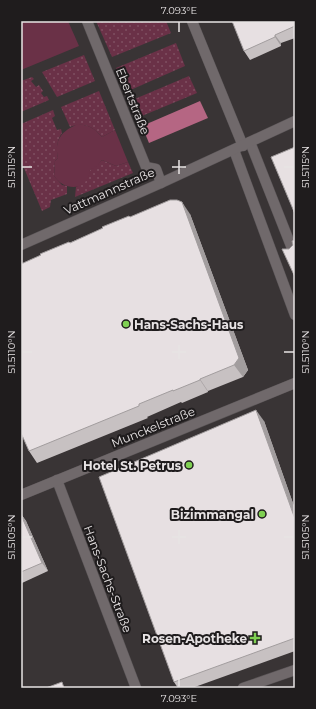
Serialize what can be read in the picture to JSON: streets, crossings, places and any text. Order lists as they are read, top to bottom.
{
  "streets": {
    "street": [
      "Ebertstraße",
      "Vattmannstraße",
      "Munckelstraße",
      "Hans-Sachs-Straße"
    ]
  },
  "crossings": [
    ["Ebertstraße", "Vattmannstraße"],
    ["Munckelstraße", "Hans-Sachs-Straße"]
  ],
  "places": {
    "other": ["Hans-Sachs-Haus", "Hotel St. Petrus", "Bizimmangal"],
    "health": ["Rosen-Apotheke"]
  },
  "coordinates": [
    "7.093°E",
    "51.5115°N",
    "51.5110°N",
    "51.5105°N"
  ]
}
